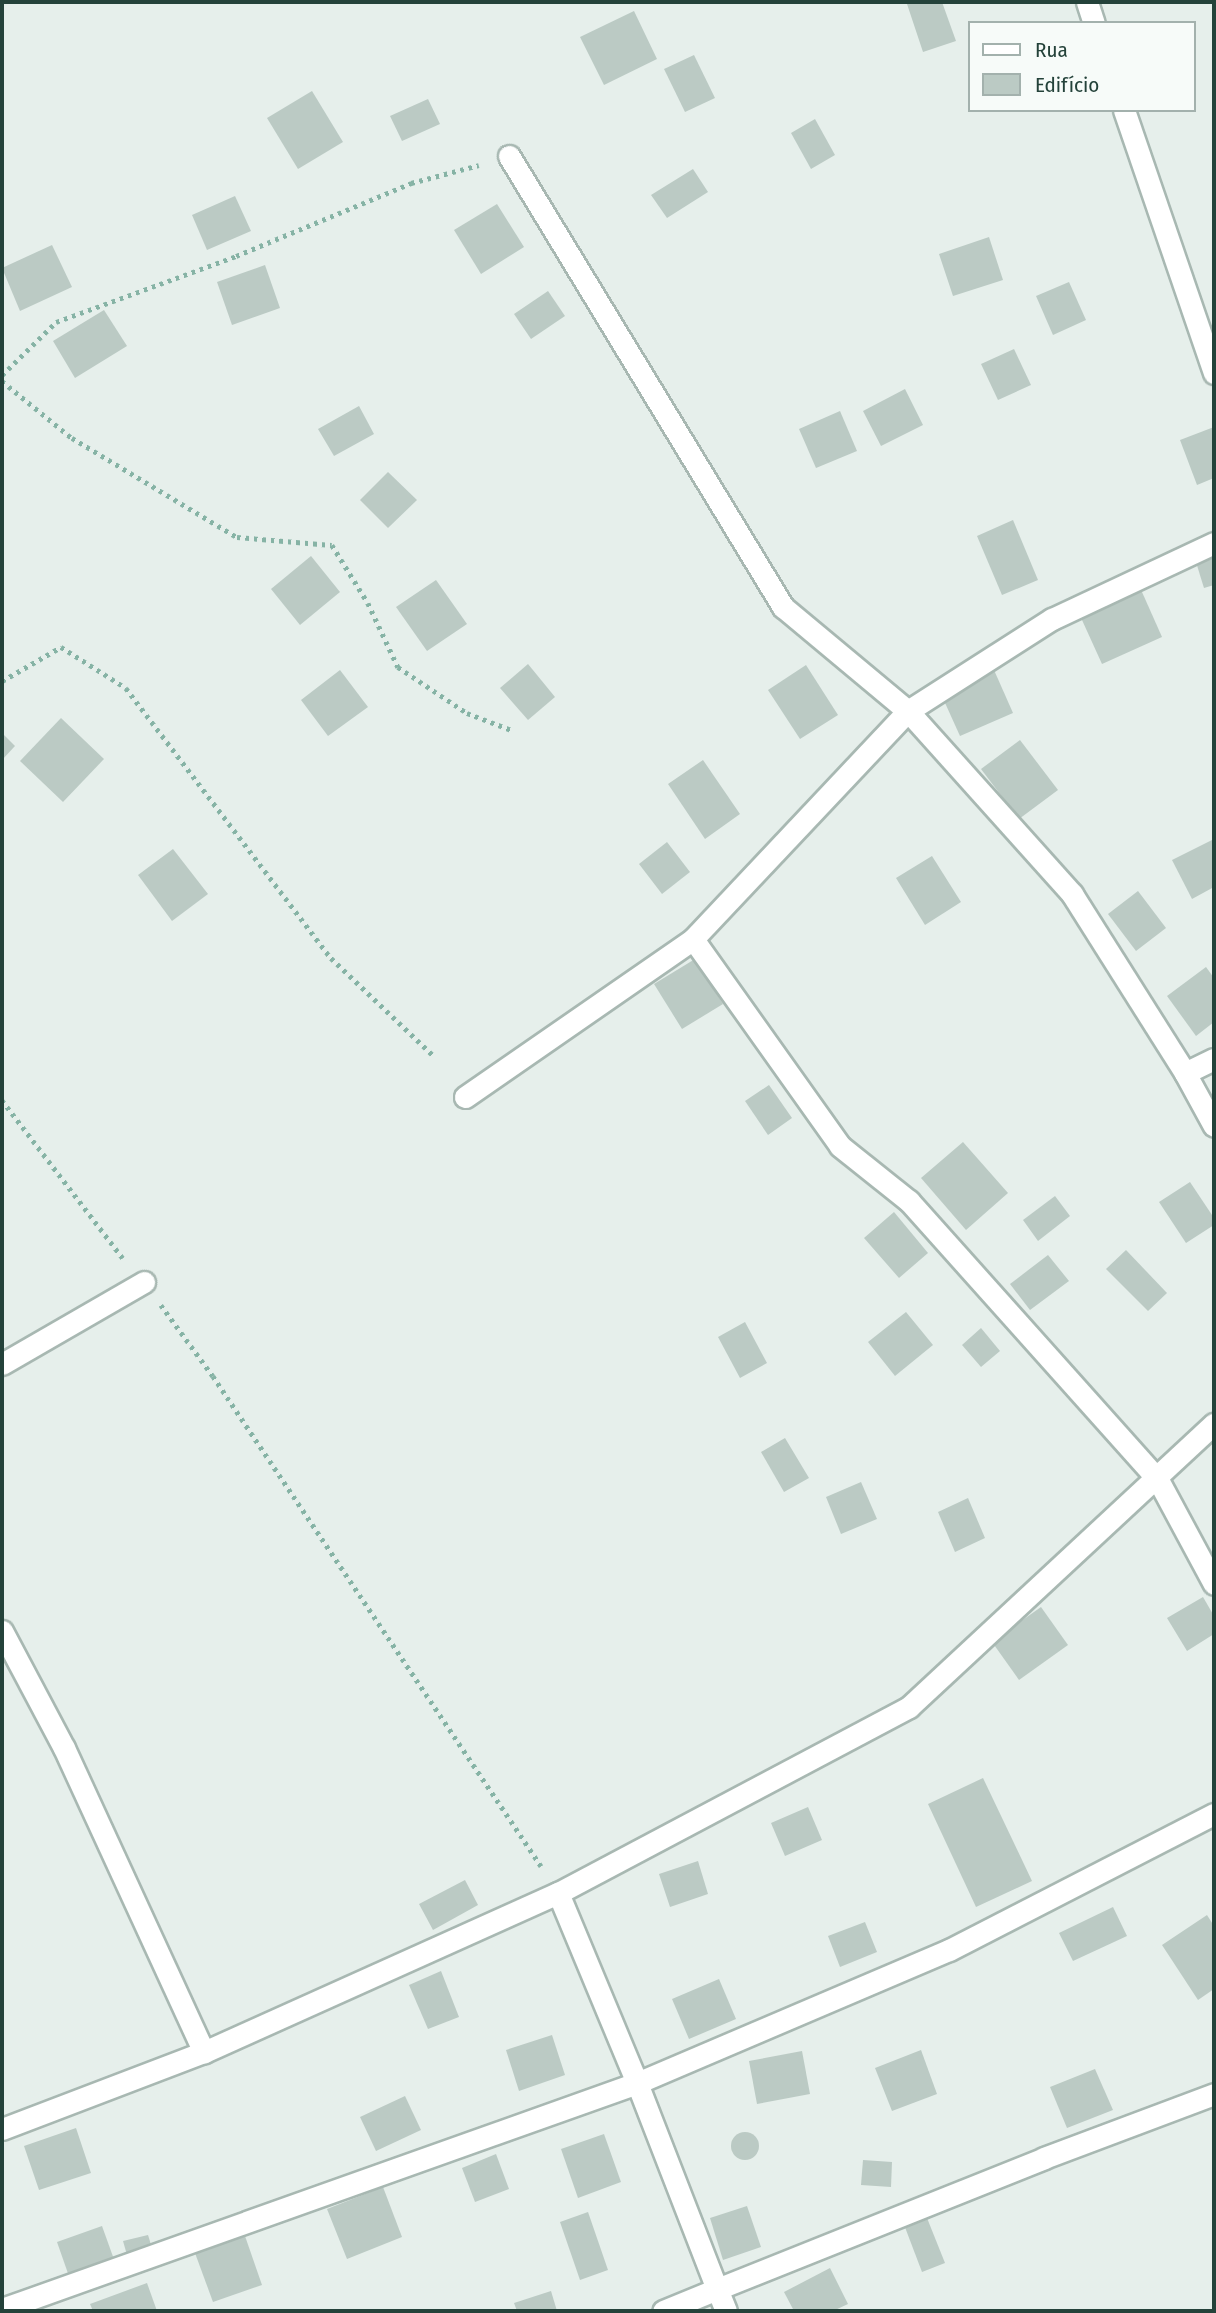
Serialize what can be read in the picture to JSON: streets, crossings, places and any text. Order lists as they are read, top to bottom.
{
  "legend": ["Rua", "Edifício"]
}
